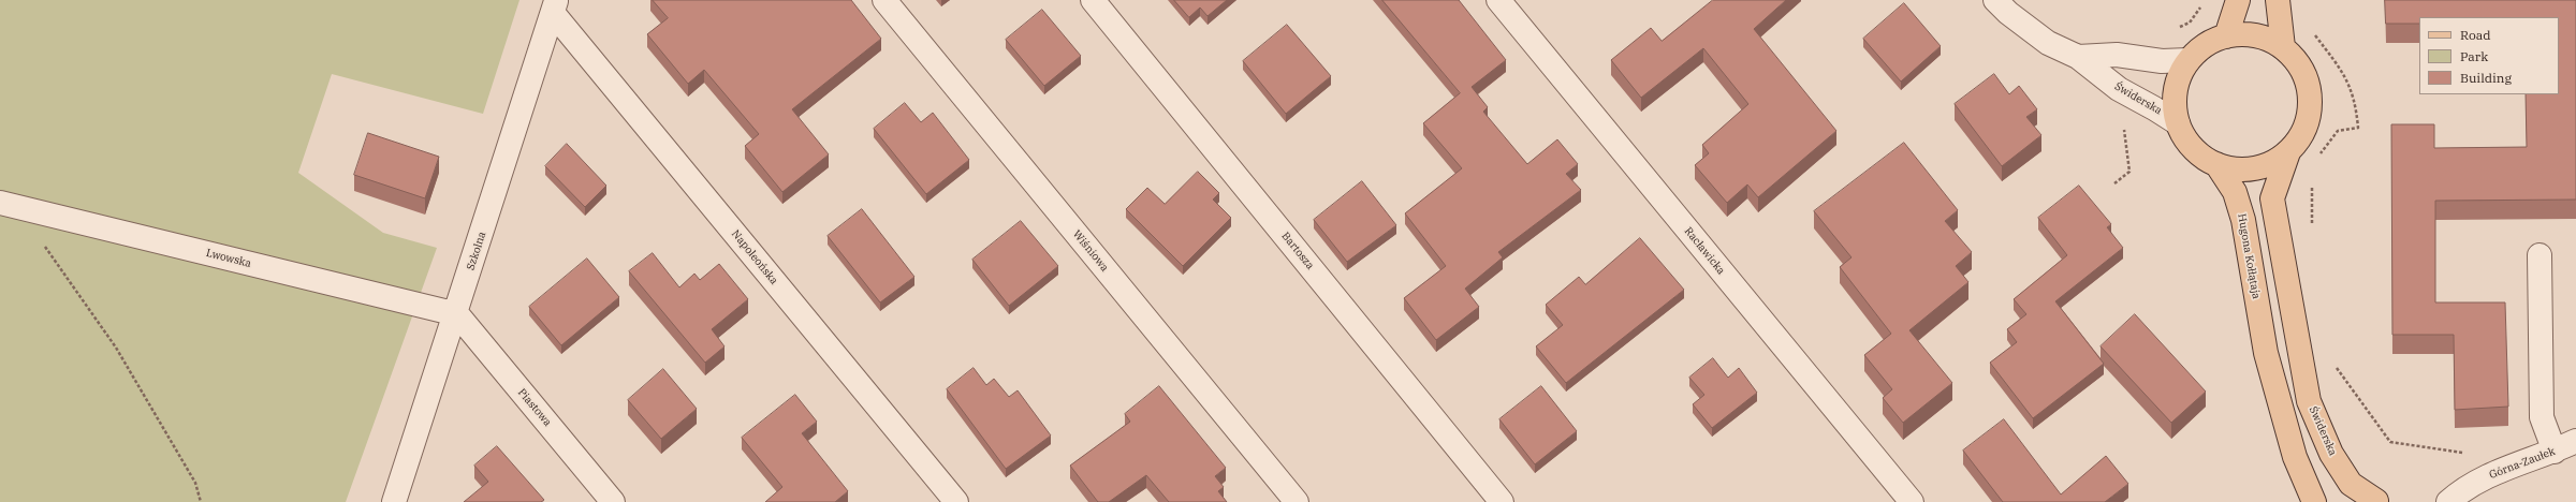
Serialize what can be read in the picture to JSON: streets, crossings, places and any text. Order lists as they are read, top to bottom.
{
  "streets": {
    "main road": ["Świderska", "Hugona Kołłątaja"],
    "street": [
      "Szkolna",
      "Wiśniowa",
      "Bartosza",
      "Racławicka",
      "Napoleońska",
      "Lwowska",
      "Piastowa",
      "Górna-Zaułek"
    ]
  },
  "crossings": [
    ["Świderska", "Hugona Kołłątaja"],
    ["Szkolna", "Napoleońska"],
    ["Szkolna", "Lwowska"],
    ["Szkolna", "Piastowa"],
    ["Lwowska", "Piastowa"]
  ],
  "legend": ["Road", "Park", "Building"]
}
